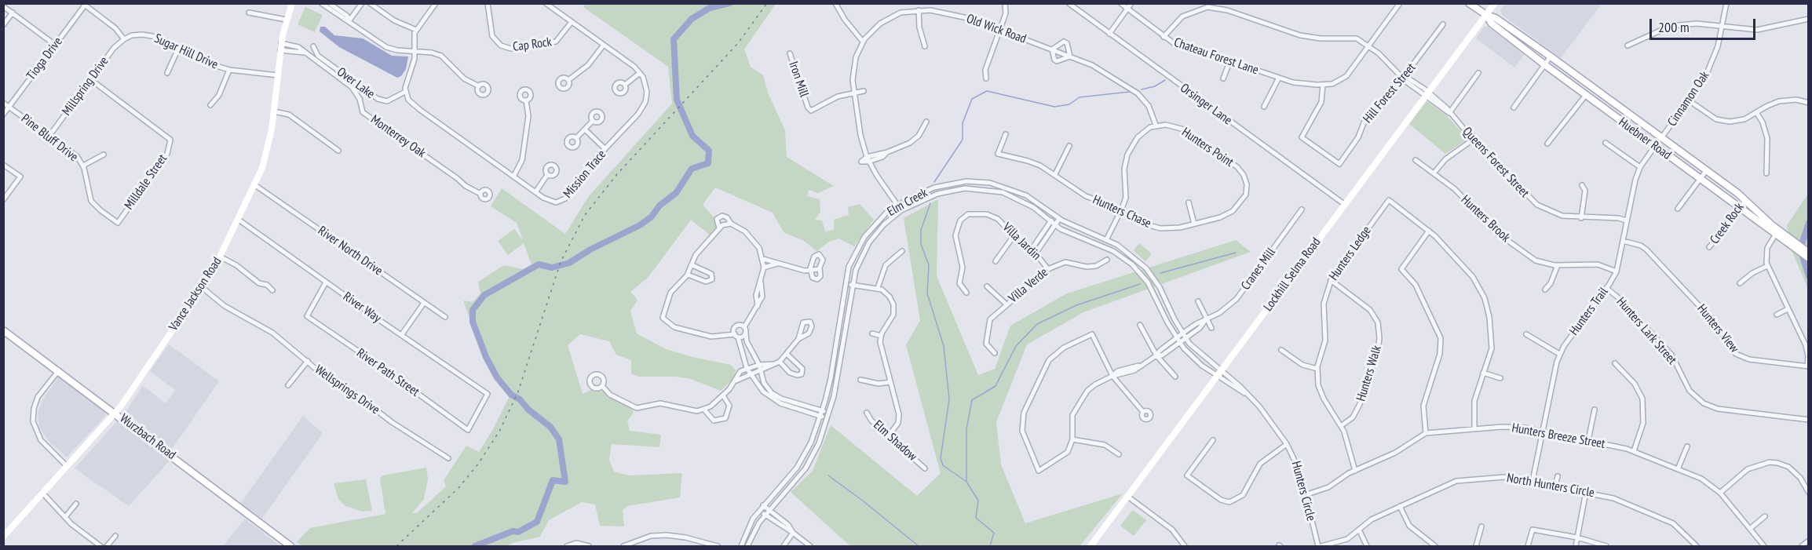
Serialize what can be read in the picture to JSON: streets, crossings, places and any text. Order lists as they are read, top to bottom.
{
  "streets": {
    "main road": [
      "Huebner Road",
      "Lockhill Selma Road",
      "Vance Jackson Road",
      "Wurzbach Road"
    ],
    "street": [
      "Old Wick Road",
      "Cap Rock",
      "Sugar Hill Drive",
      "Chateau Forest Lane",
      "Tioga Drive",
      "Iron Mill",
      "Over Lake",
      "Millspring Drive",
      "Hill Forest Street",
      "Cinnamon Oak",
      "Orsinger Lane",
      "Monterrey Oak",
      "Pine Bluff Drive",
      "Hunters Point",
      "Queens Forest Street",
      "Mission Trace",
      "Milldale Street",
      "Elm Creek",
      "Hunters Chase",
      "Hunters Brook",
      "Creek Rock",
      "Villa Jardin",
      "River North Drive",
      "Hunters Ledge",
      "Cranes Mill",
      "Villa Verde",
      "River Way",
      "Hunters Trail",
      "Hunters View",
      "Hunters Lark Street",
      "River Path Street",
      "Hunters Walk",
      "Wellsprings Drive",
      "Hunters Breeze Street",
      "Elm Shadow",
      "North Hunters Circle",
      "Hunters Circle"
    ]
  },
  "crossings": [
    ["Old Wick Road", "Iron Mill"],
    ["Old Wick Road", "Hunters Point"],
    ["Old Wick Road", "Elm Creek"],
    ["Old Wick Road", "Hunters Chase"],
    ["Sugar Hill Drive", "Millspring Drive"],
    ["Sugar Hill Drive", "Vance Jackson Road"],
    ["Chateau Forest Lane", "Hill Forest Street"],
    ["Chateau Forest Lane", "Queens Forest Street"],
    ["Tioga Drive", "Pine Bluff Drive"],
    ["Over Lake", "Mission Trace"],
    ["Millspring Drive", "Pine Bluff Drive"],
    ["Millspring Drive", "Milldale Street"],
    ["Hill Forest Street", "Queens Forest Street"],
    ["Cinnamon Oak", "Huebner Road"],
    ["Orsinger Lane", "Lockhill Selma Road"],
    ["Monterrey Oak", "Vance Jackson Road"],
    ["Pine Bluff Drive", "Milldale Street"],
    ["Huebner Road", "Creek Rock"],
    ["Huebner Road", "Lockhill Selma Road"],
    ["Huebner Road", "Hunters Trail"],
    ["Hunters Point", "Hunters Chase"],
    ["Queens Forest Street", "Lockhill Selma Road"],
    ["Queens Forest Street", "Hunters Trail"],
    ["Elm Creek", "Cranes Mill"],
    ["Elm Creek", "Lockhill Selma Road"],
    ["Elm Creek", "Hunters Circle"],
    ["Hunters Brook", "Hunters Trail"],
    ["Villa Jardin", "Villa Verde"],
    ["River North Drive", "Vance Jackson Road"],
    ["Hunters Ledge", "Hunters Walk"],
    ["Hunters Ledge", "Hunters Breeze Street"],
    ["Lockhill Selma Road", "Hunters Circle"],
    ["Vance Jackson Road", "River Way"],
    ["Vance Jackson Road", "Wellsprings Drive"],
    ["Vance Jackson Road", "Wurzbach Road"],
    ["River Way", "River Path Street"],
    ["Hunters Trail", "Hunters View"],
    ["Hunters Trail", "Hunters Lark Street"],
    ["Hunters Trail", "Hunters Breeze Street"],
    ["Hunters Trail", "North Hunters Circle"],
    ["Hunters Breeze Street", "Hunters Circle"],
    ["North Hunters Circle", "Hunters Circle"]
  ],
  "scale_bar": "200 m"
}
